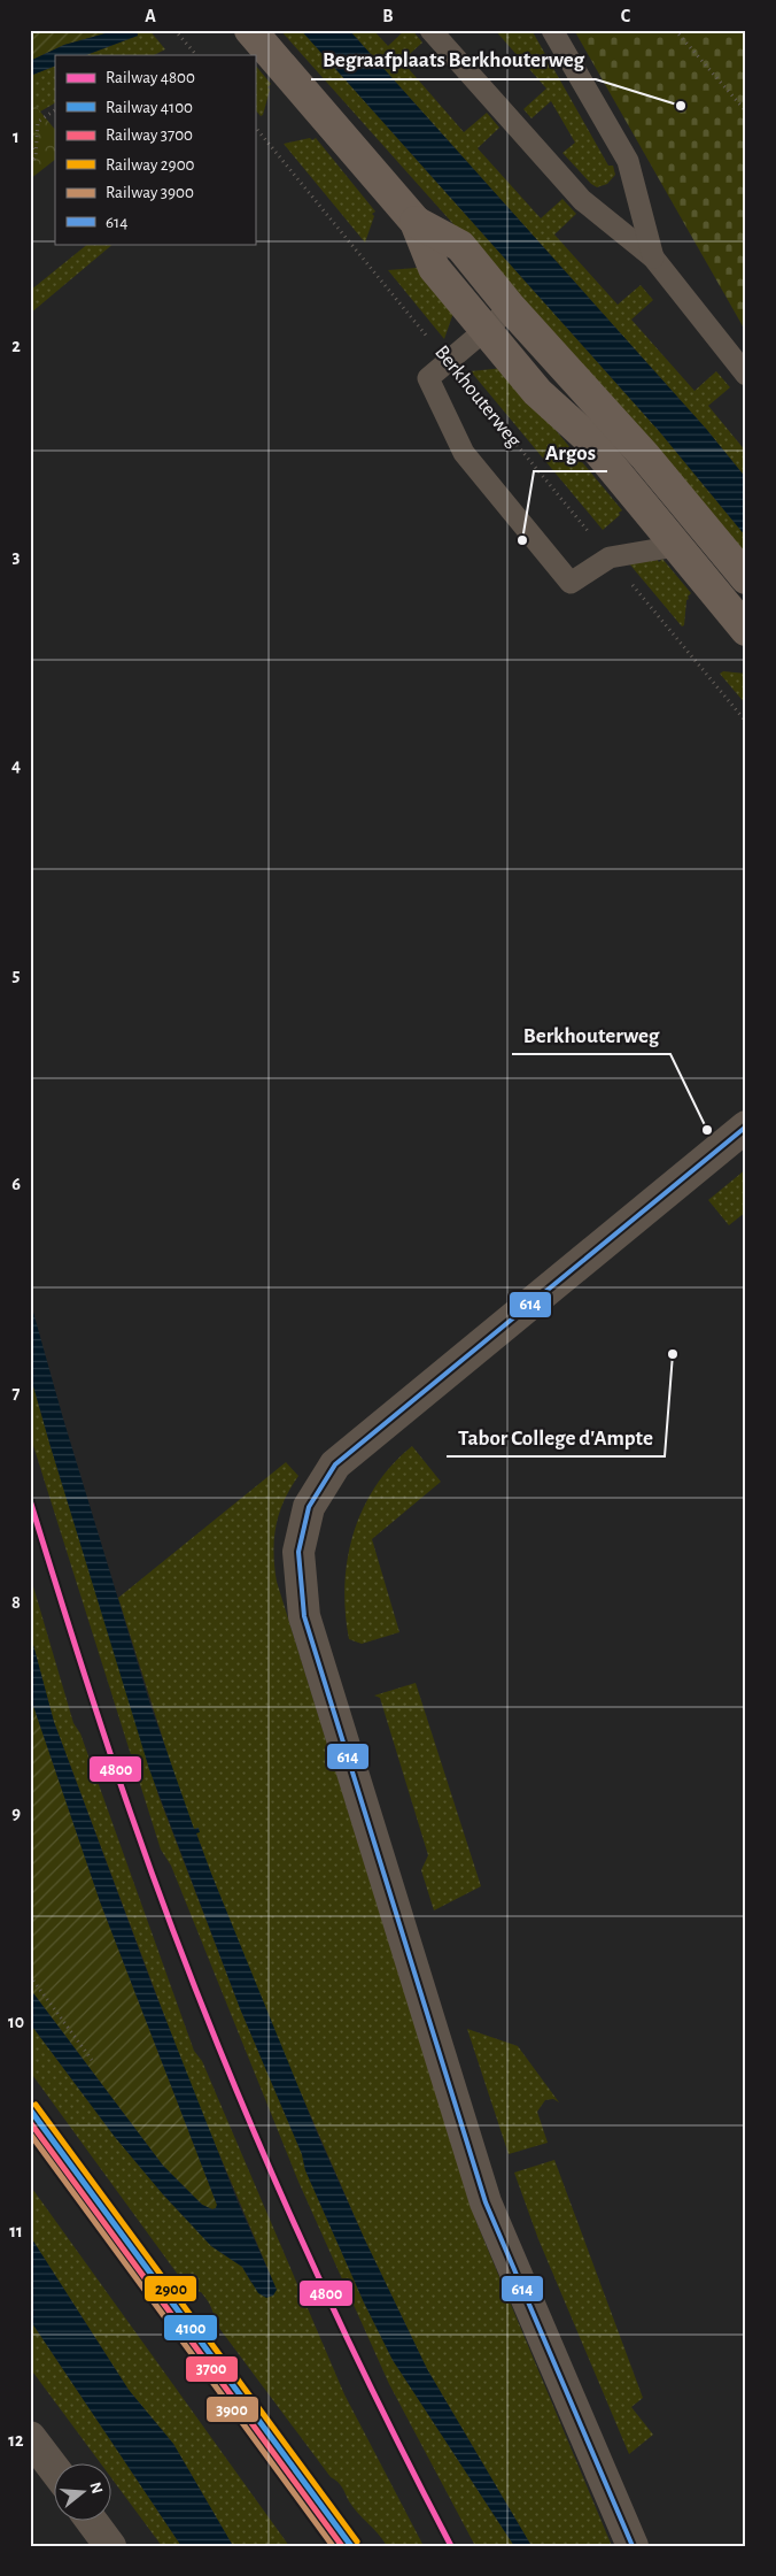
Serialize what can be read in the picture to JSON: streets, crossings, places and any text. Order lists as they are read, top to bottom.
{
  "streets": {
    "path": ["Berkhouterweg"]
  },
  "places": [
    "Begraafplaats Berkhouterweg",
    "Argos",
    "Berkhouterweg",
    "Tabor College d'Ampte"
  ],
  "lines": [
    "transit line 614",
    "rail line 4800",
    "rail line 2900",
    "rail line 4100",
    "rail line 3700",
    "rail line 3900"
  ],
  "legend": [
    "Railway 4800",
    "Railway 4100",
    "Railway 3700",
    "Railway 2900",
    "Railway 3900",
    "614"
  ],
  "north": "right",
  "grid": {
    "columns": ["A", "B", "C"],
    "rows": [
      "1",
      "2",
      "3",
      "4",
      "5",
      "6",
      "7",
      "8",
      "9",
      "10",
      "11",
      "12"
    ]
  }
}
